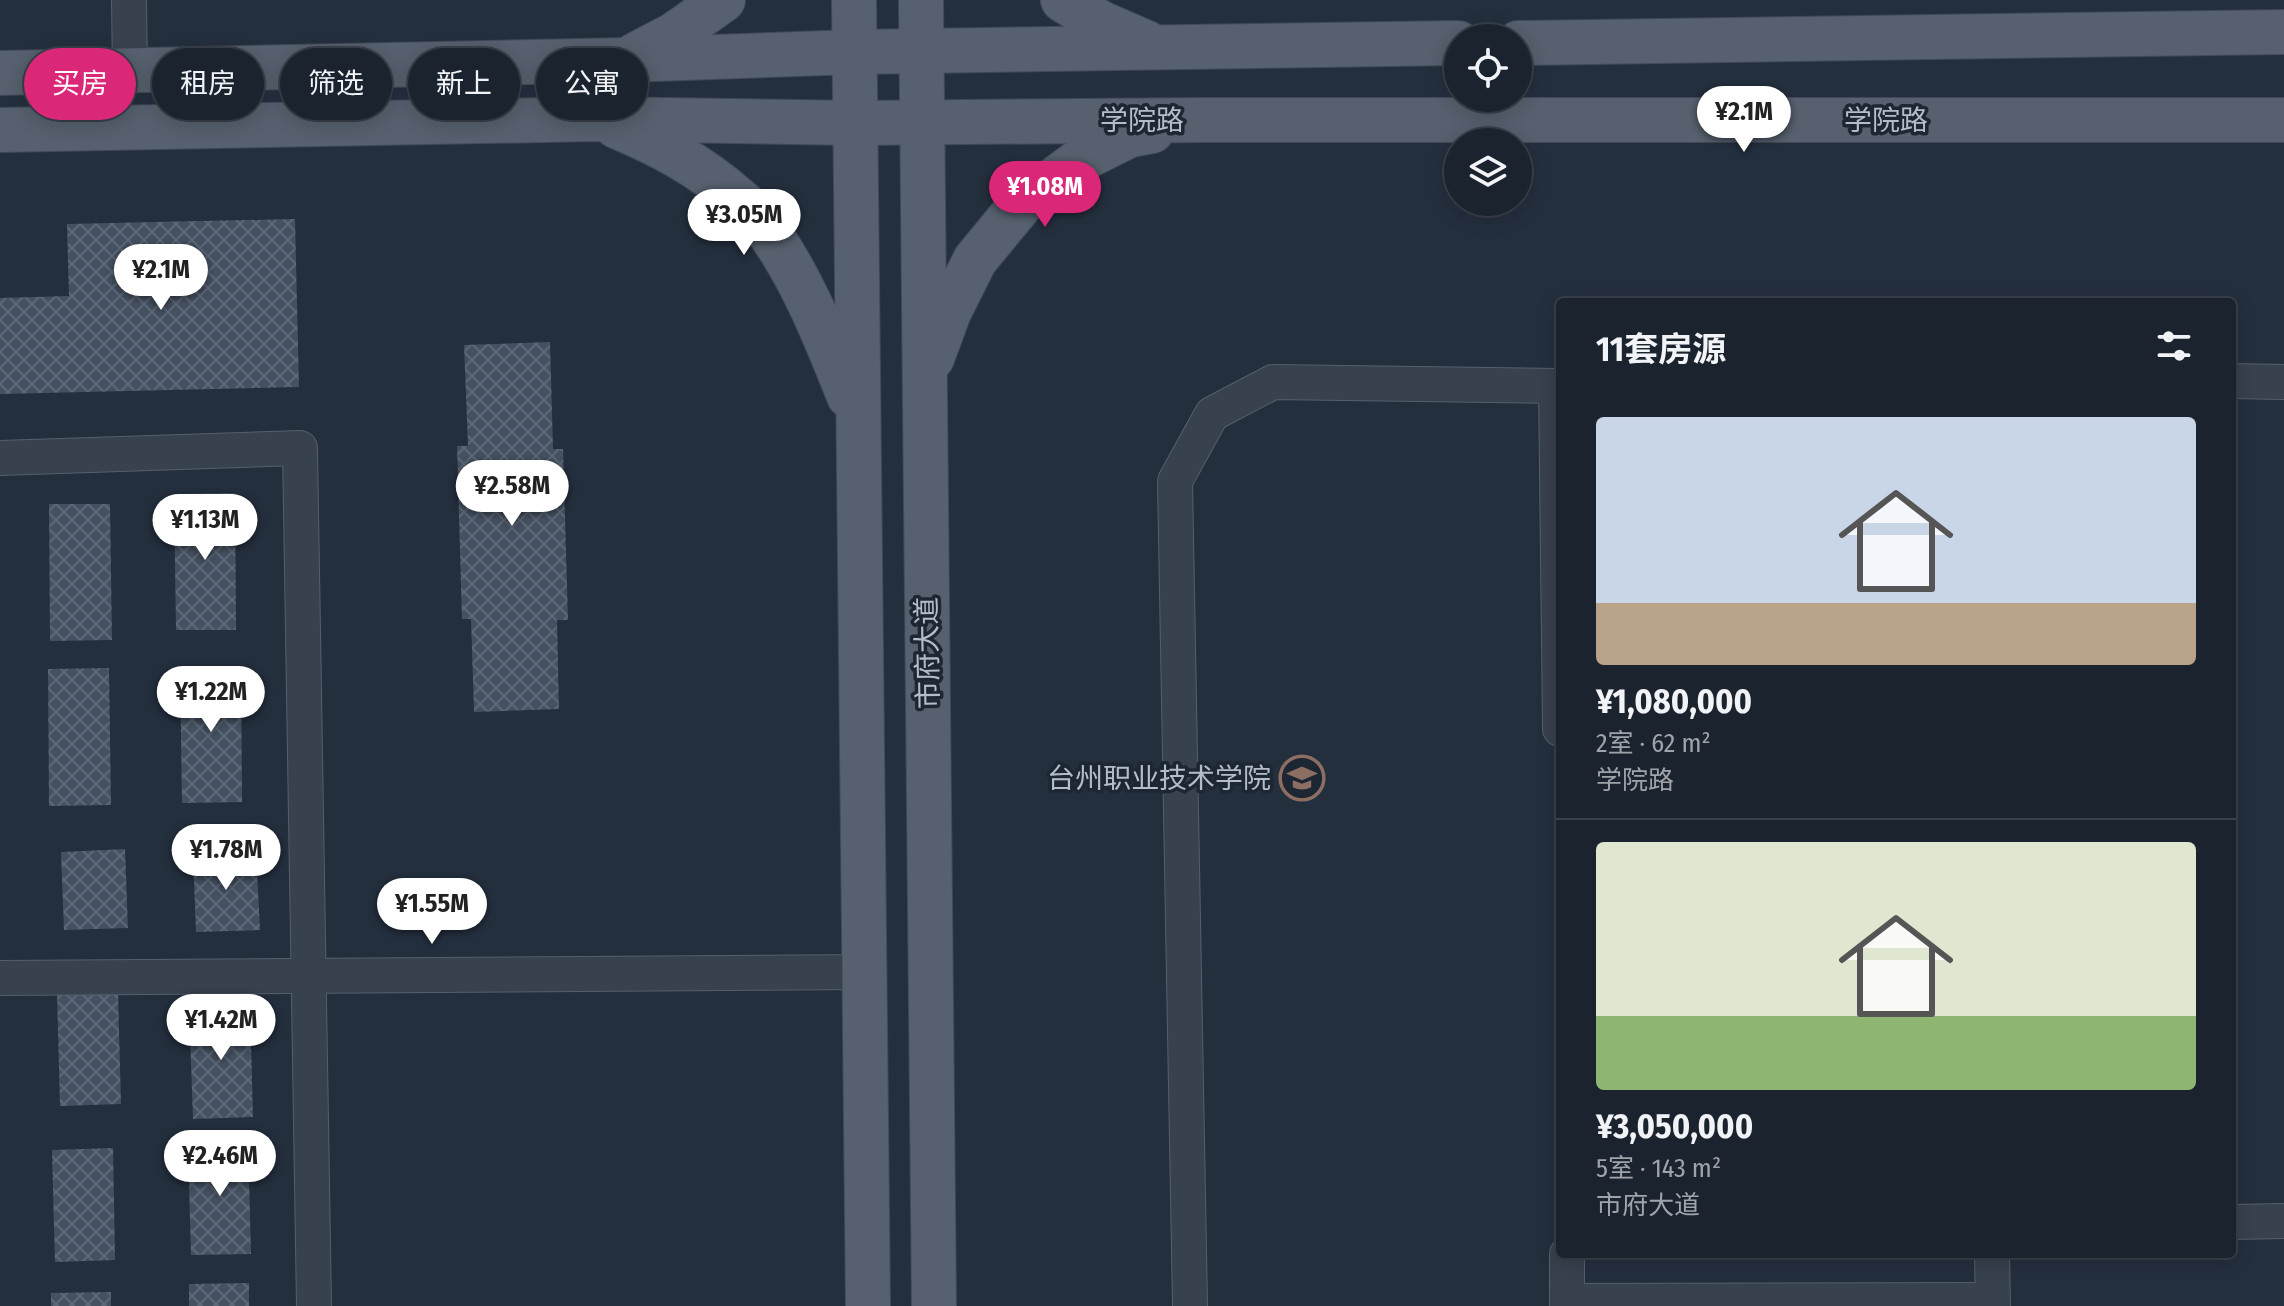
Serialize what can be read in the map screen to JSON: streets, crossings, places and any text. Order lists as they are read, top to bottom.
{
  "streets": {
    "main road": ["学院路", "市府大道"]
  },
  "crossings": [
    ["学院路", "市府大道"]
  ],
  "places": {
    "school or university": ["台州职业技术学院"]
  },
  "page": {
    "chip": [
      "买房",
      "租房",
      "筛选",
      "新上",
      "公寓"
    ],
    "price": [
      "¥2.1M",
      "¥1.08M",
      "¥3.05M",
      "¥2.1M",
      "¥2.58M",
      "¥1.13M",
      "¥1.22M",
      "¥1.78M",
      "¥1.55M",
      "¥1.42M",
      "¥2.46M"
    ],
    "heading": "11套房源",
    "list": [
      {
        "name": "¥1,080,000",
        "note": "2室 · 62 m² · 学院路"
      },
      {
        "name": "¥3,050,000",
        "note": "5室 · 143 m² · 市府大道"
      }
    ]
  }
}
